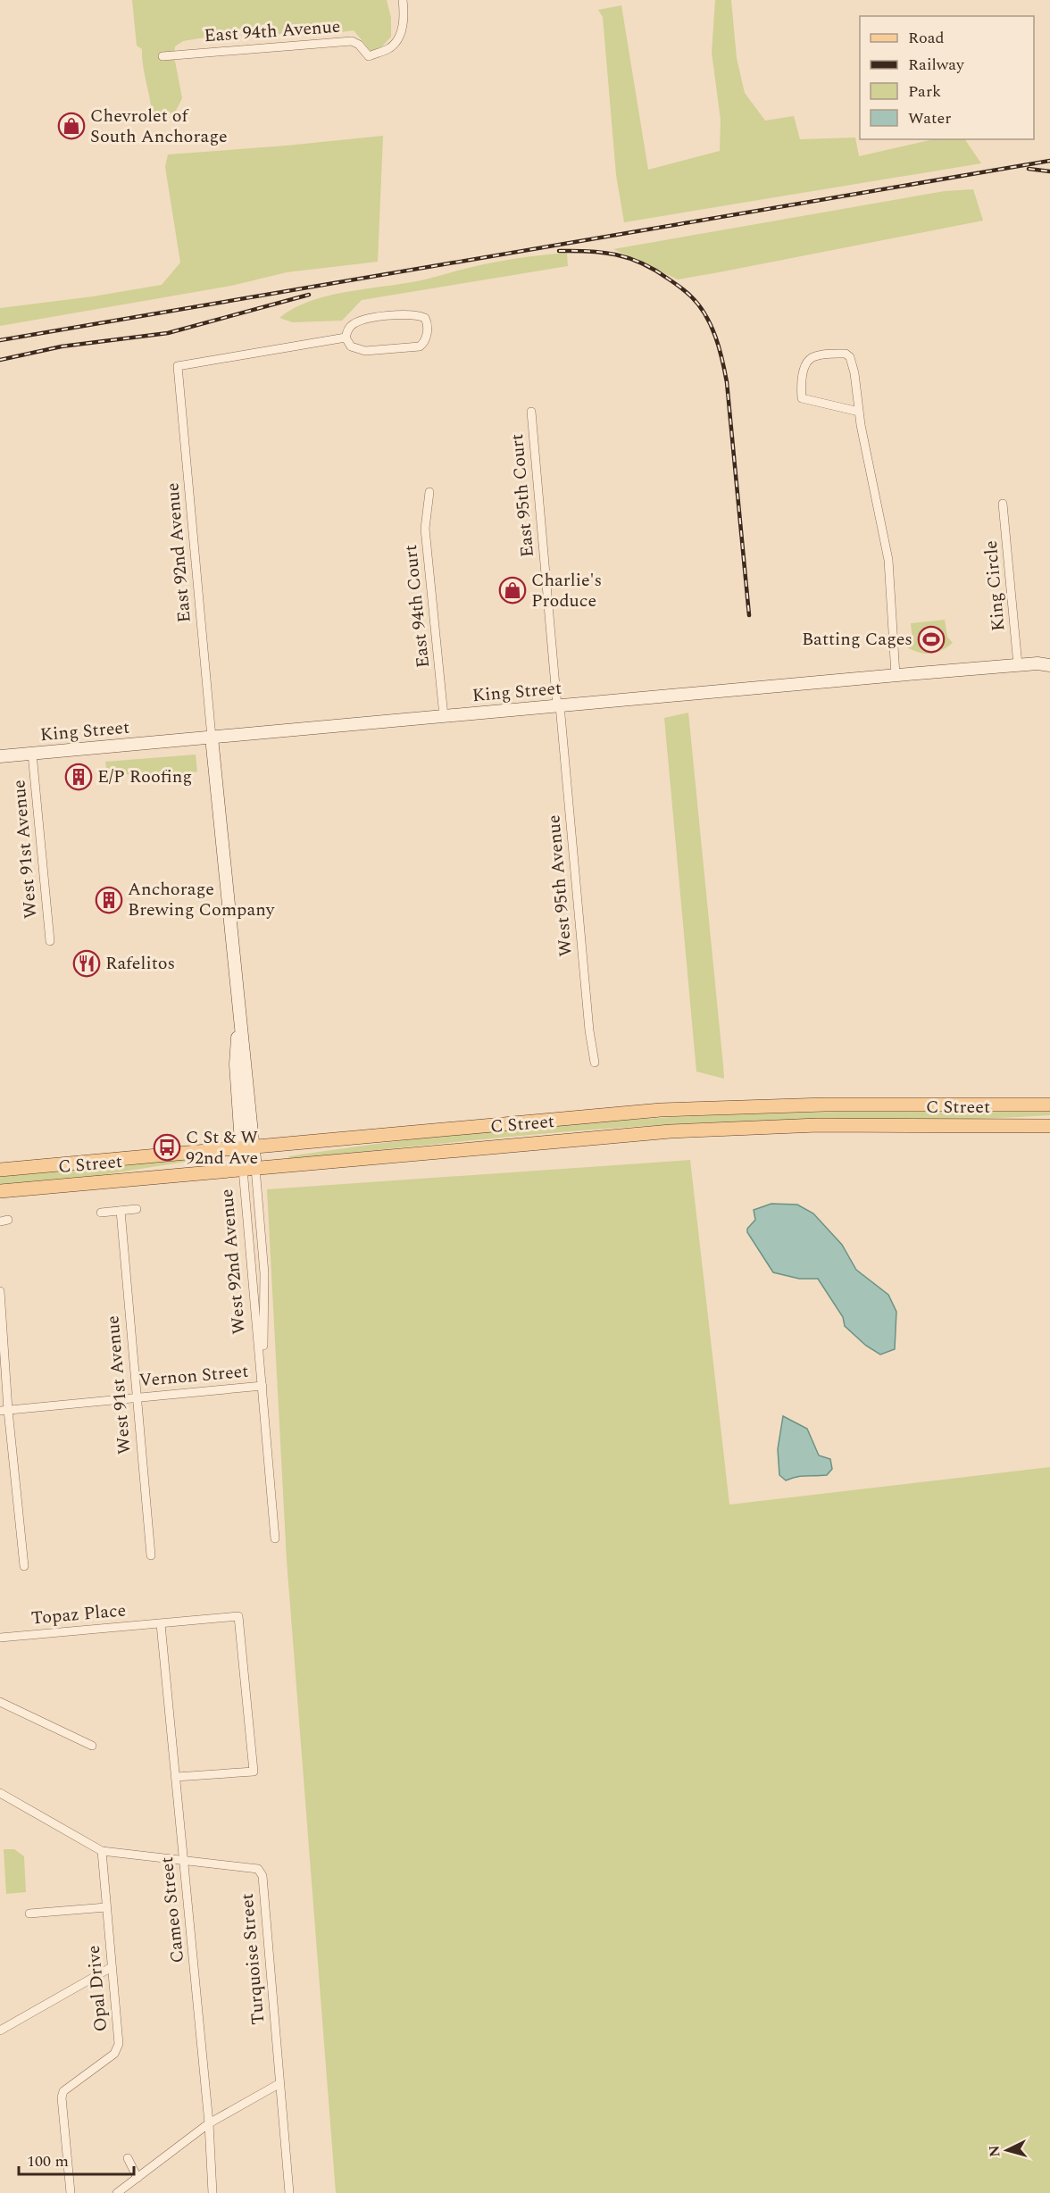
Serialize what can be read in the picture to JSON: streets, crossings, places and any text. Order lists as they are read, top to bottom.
{
  "streets": {
    "main road": ["C Street"],
    "street": [
      "East 94th Avenue",
      "East 95th Court",
      "East 92nd Avenue",
      "King Circle",
      "East 94th Court",
      "King Street",
      "West 91st Avenue",
      "West 95th Avenue",
      "West 92nd Avenue",
      "Vernon Street",
      "Topaz Place",
      "Cameo Street",
      "Turquoise Street",
      "Opal Drive"
    ]
  },
  "crossings": [
    ["East 95th Court", "King Street"],
    ["East 95th Court", "West 95th Avenue"],
    ["East 92nd Avenue", "King Street"],
    ["East 92nd Avenue", "West 92nd Avenue"],
    ["King Circle", "King Street"],
    ["East 94th Court", "King Street"],
    ["King Street", "West 91st Avenue"],
    ["King Street", "West 95th Avenue"],
    ["King Street", "West 92nd Avenue"],
    ["West 91st Avenue", "Vernon Street"],
    ["C Street", "West 92nd Avenue"],
    ["West 92nd Avenue", "Vernon Street"],
    ["Topaz Place", "Cameo Street"],
    ["Cameo Street", "Turquoise Street"],
    ["Turquoise Street", "Opal Drive"]
  ],
  "places": {
    "shop": ["Chevrolet of South Anchorage", "Charlie's Produce"],
    "sports": ["Batting Cages"],
    "building": ["E/P Roofing", "Anchorage Brewing Company"],
    "restaurant": ["Rafelitos"],
    "bus stop": ["C St & W 92nd Ave"]
  },
  "legend": [
    "Road",
    "Railway",
    "Park",
    "Water"
  ],
  "scale_bar": "100 m",
  "north": "left"
}
